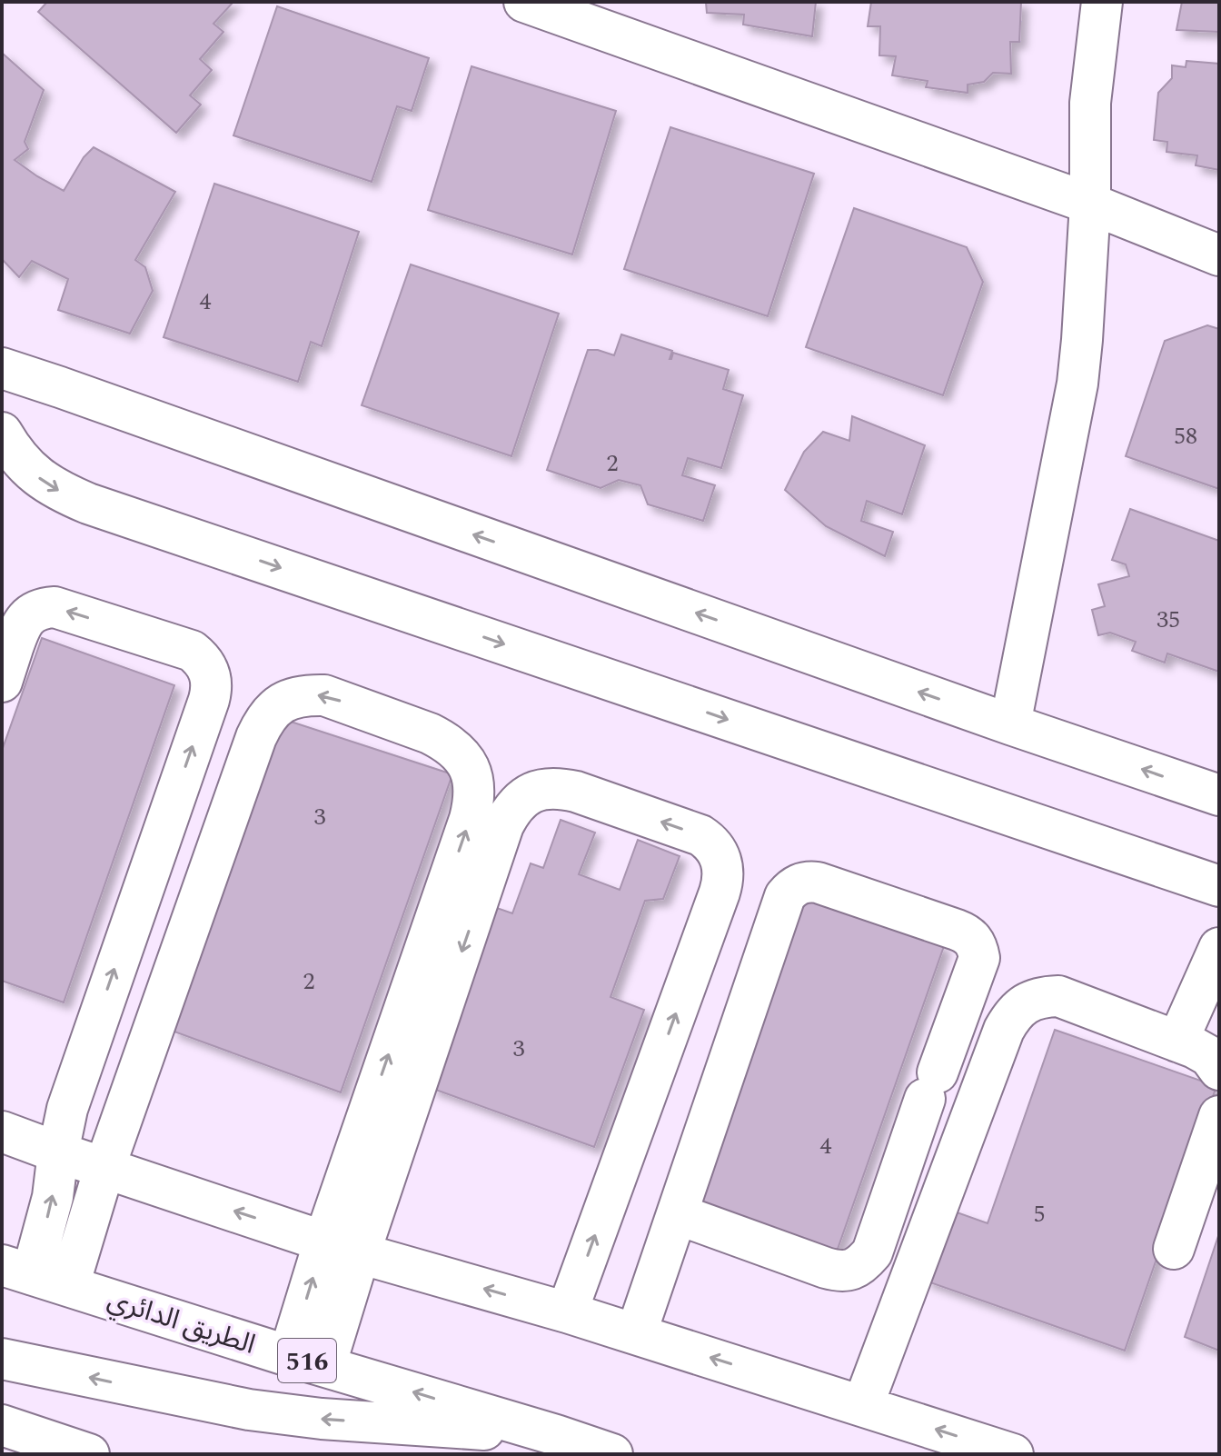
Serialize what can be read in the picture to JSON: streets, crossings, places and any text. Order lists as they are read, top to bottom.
{
  "streets": {
    "main road": ["الطريق الدائري", "516"]
  },
  "crossings": [
    ["الطريق الدائري", "516"]
  ],
  "house_numbers": [
    "4",
    "58",
    "2",
    "35",
    "3",
    "2",
    "3",
    "4",
    "5"
  ]
}
